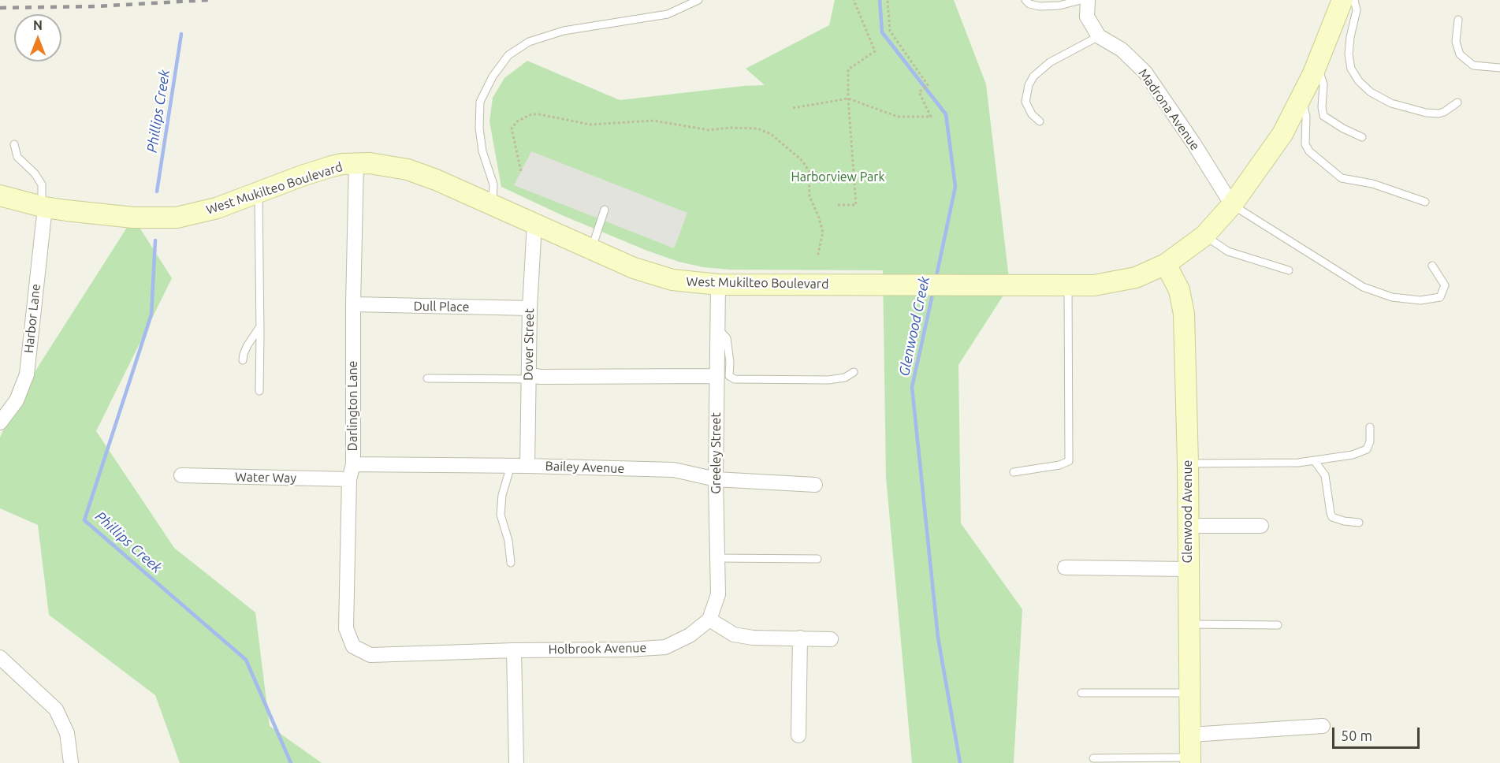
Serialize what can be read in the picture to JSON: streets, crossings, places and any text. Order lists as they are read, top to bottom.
{
  "streets": {
    "main road": ["West Mukilteo Boulevard", "Glenwood Avenue"],
    "street": [
      "Madrona Avenue",
      "Dull Place",
      "Harbor Lane",
      "Dover Street",
      "Darlington Lane",
      "Greeley Street",
      "Bailey Avenue",
      "Water Way",
      "Holbrook Avenue"
    ]
  },
  "crossings": [
    ["Madrona Avenue", "West Mukilteo Boulevard"],
    ["West Mukilteo Boulevard", "Harbor Lane"],
    ["West Mukilteo Boulevard", "Dover Street"],
    ["West Mukilteo Boulevard", "Darlington Lane"],
    ["West Mukilteo Boulevard", "Greeley Street"],
    ["West Mukilteo Boulevard", "Glenwood Avenue"],
    ["Dull Place", "Dover Street"],
    ["Dull Place", "Darlington Lane"],
    ["Dover Street", "Bailey Avenue"],
    ["Darlington Lane", "Bailey Avenue"],
    ["Darlington Lane", "Water Way"],
    ["Darlington Lane", "Holbrook Avenue"],
    ["Greeley Street", "Bailey Avenue"],
    ["Greeley Street", "Holbrook Avenue"]
  ],
  "water": ["Phillips Creek", "Glenwood Creek"],
  "parks": ["Harborview Park"],
  "scale_bar": "50 m",
  "north": "top"
}
